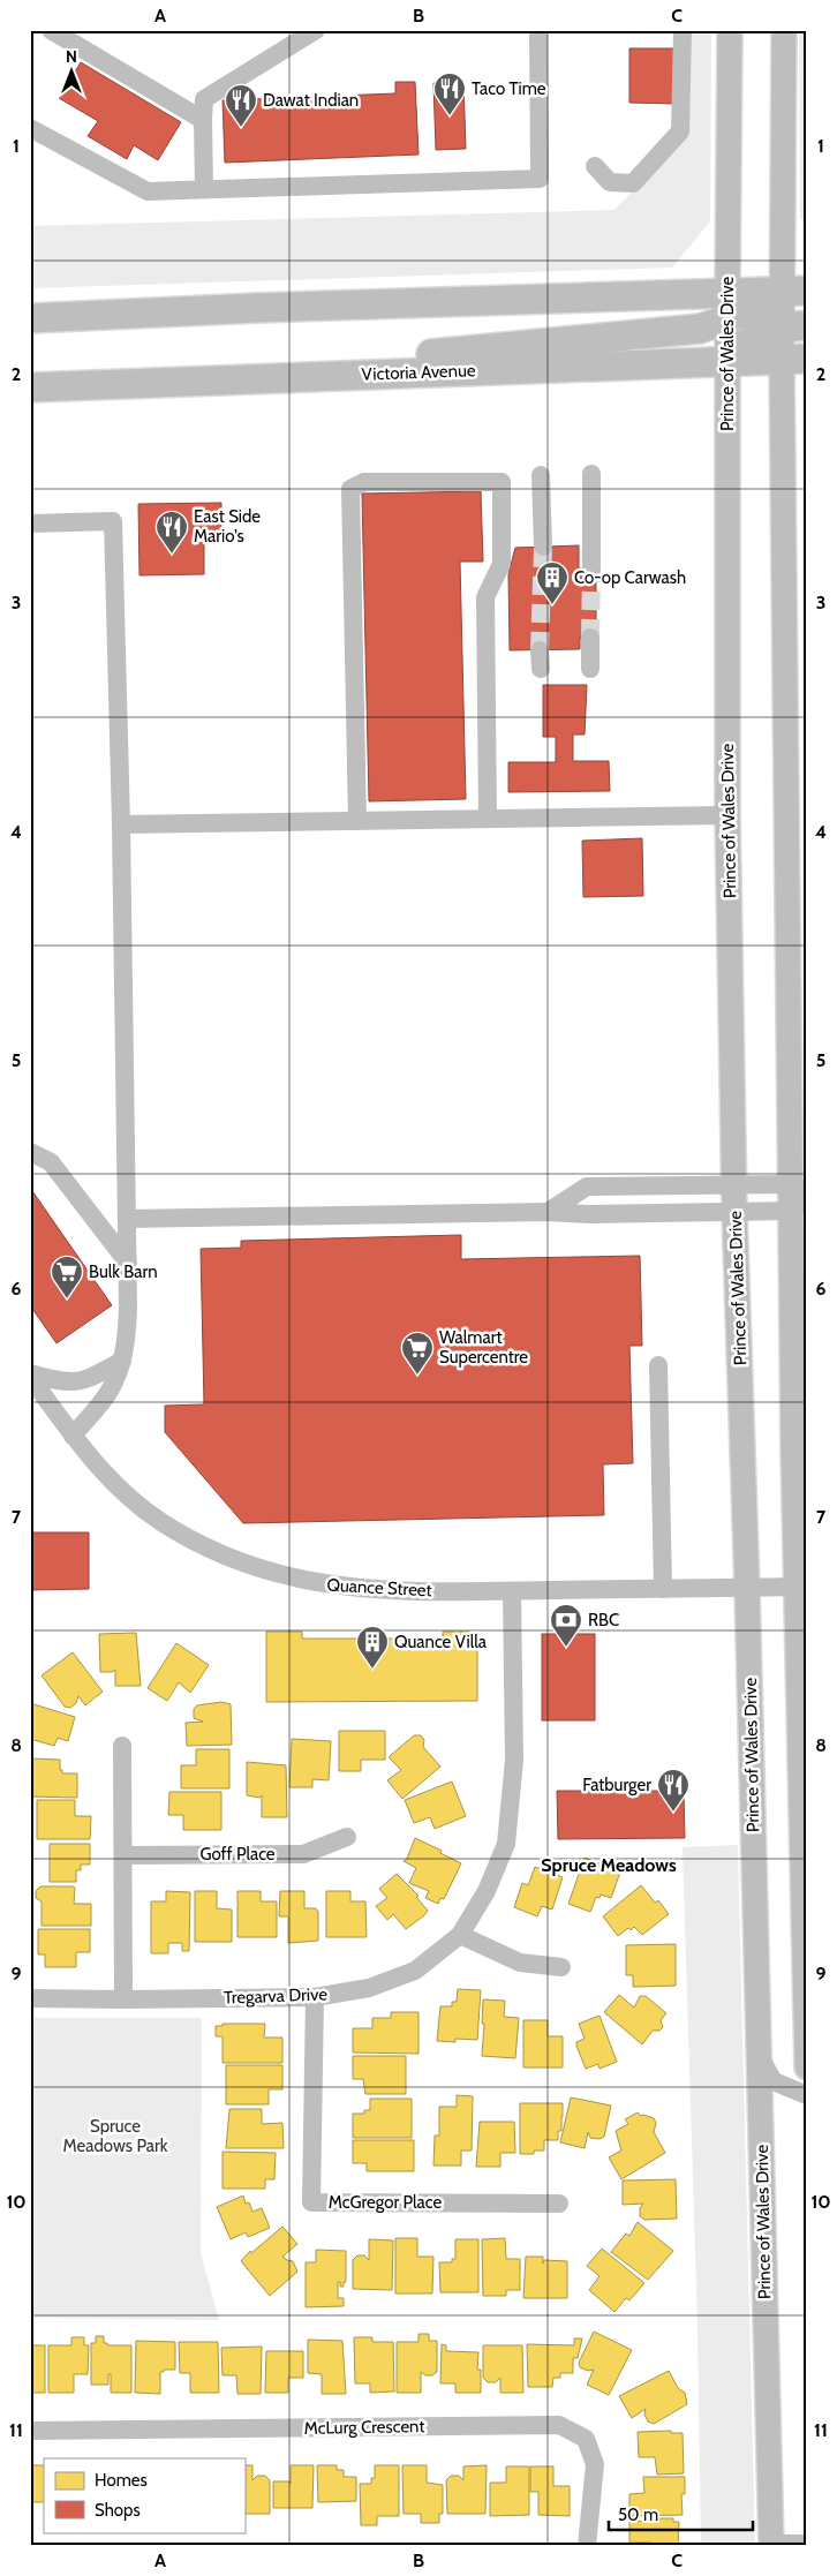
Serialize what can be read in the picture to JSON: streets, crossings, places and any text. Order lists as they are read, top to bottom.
{
  "streets": {
    "highway": ["Victoria Avenue"],
    "main road": ["Prince of Wales Drive"],
    "street": [
      "Quance Street",
      "Goff Place",
      "Tregarva Drive",
      "McGregor Place",
      "McLurg Crescent"
    ]
  },
  "crossings": [
    ["Prince of Wales Drive", "Victoria Avenue"],
    ["Prince of Wales Drive", "Quance Street"],
    ["Quance Street", "Tregarva Drive"],
    ["Tregarva Drive", "McGregor Place"]
  ],
  "districts": ["Spruce Meadows"],
  "parks": ["Spruce Meadows Park"],
  "places": {
    "restaurant": [
      "Taco Time",
      "Dawat Indian",
      "East Side Mario's",
      "Fatburger"
    ],
    "building": ["Co-op Carwash", "Quance Villa"],
    "supermarket": ["Bulk Barn", "Walmart Supercentre"],
    "bank": ["RBC"]
  },
  "legend": ["Homes", "Shops"],
  "scale_bar": "50 m",
  "north": "top",
  "grid": {
    "columns": ["A", "B", "C"],
    "rows": [
      "1",
      "2",
      "3",
      "4",
      "5",
      "6",
      "7",
      "8",
      "9",
      "10",
      "11"
    ]
  }
}
